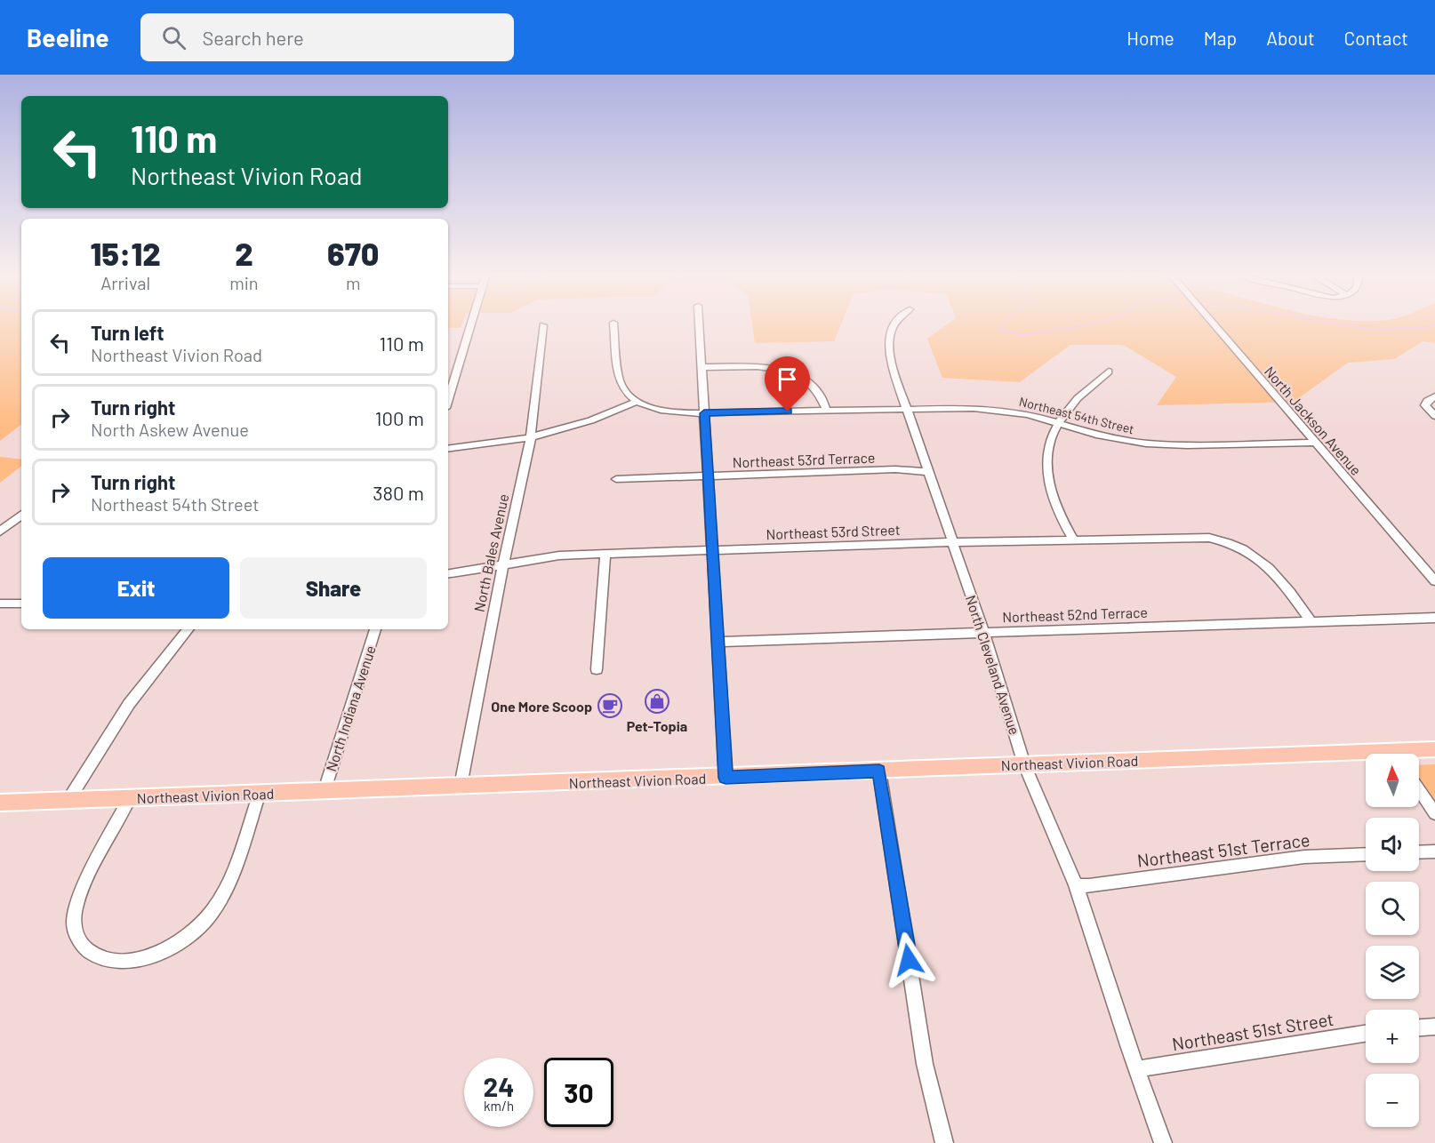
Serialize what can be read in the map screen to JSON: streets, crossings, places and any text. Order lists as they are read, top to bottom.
{
  "streets": {
    "main road": ["Northeast Vivion Road"],
    "street": [
      "Northeast 54th Street",
      "North Jackson Avenue",
      "Northeast 53rd Terrace",
      "Northeast 53rd Street",
      "North Bales Avenue",
      "Northeast 52nd Terrace",
      "North Cleveland Avenue",
      "North Indiana Avenue",
      "Northeast 51st Terrace",
      "Northeast 51st Street"
    ]
  },
  "crossings": [
    ["Northeast 54th Street", "North Jackson Avenue"],
    ["Northeast 54th Street", "North Cleveland Avenue"],
    ["Northeast 53rd Terrace", "North Cleveland Avenue"],
    ["Northeast 53rd Street", "North Bales Avenue"],
    ["Northeast 53rd Street", "Northeast 52nd Terrace"],
    ["Northeast 53rd Street", "North Cleveland Avenue"],
    ["North Bales Avenue", "Northeast Vivion Road"],
    ["Northeast 52nd Terrace", "North Cleveland Avenue"],
    ["North Cleveland Avenue", "Northeast Vivion Road"],
    ["North Cleveland Avenue", "Northeast 51st Terrace"],
    ["North Cleveland Avenue", "Northeast 51st Street"],
    ["North Indiana Avenue", "Northeast Vivion Road"]
  ],
  "places": {
    "shop": ["Pet-Topia"],
    "cafe": ["One More Scoop"]
  },
  "north": "top",
  "page": {
    "header": "Beeline",
    "search": "Search here",
    "nav": [
      "Home",
      "Map",
      "About",
      "Contact"
    ],
    "turn": ["110 m", "Northeast Vivion Road"],
    "eta": [
      "15:12",
      "Arrival",
      "2",
      "min",
      "670",
      "m"
    ],
    "list": [
      {
        "name": "Turn left",
        "note": "Northeast Vivion Road",
        "value": "110 m"
      },
      {
        "name": "Turn right",
        "note": "North Askew Avenue",
        "value": "100 m"
      },
      {
        "name": "Turn right",
        "note": "Northeast 54th Street",
        "value": "380 m"
      }
    ],
    "buttons": ["Exit", "Share"],
    "map_buttons": ["+", "−"],
    "speed": "24 km/h",
    "limit": "30"
  }
}
